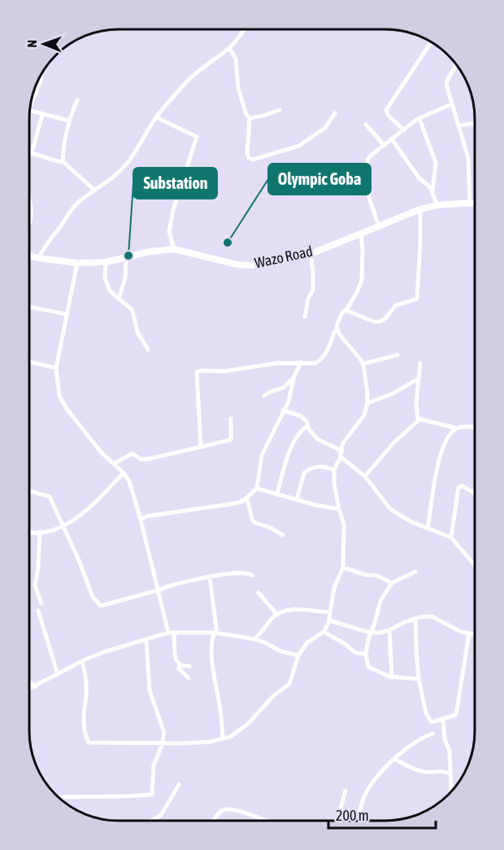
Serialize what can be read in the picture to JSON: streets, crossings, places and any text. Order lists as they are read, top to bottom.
{
  "streets": {
    "main road": ["Wazo Road"]
  },
  "places": ["Olympic Goba", "Substation"],
  "scale_bar": "200 m",
  "north": "left"
}
